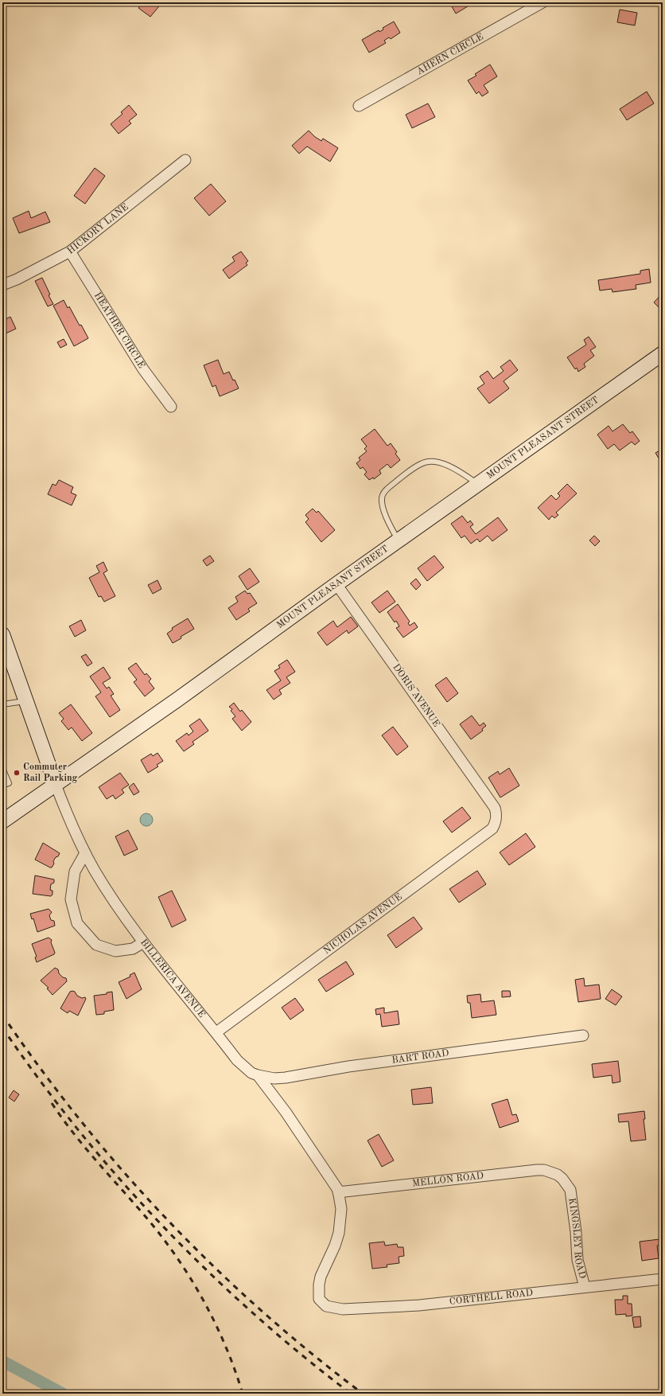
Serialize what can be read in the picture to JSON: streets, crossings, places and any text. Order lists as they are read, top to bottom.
{
  "streets": {
    "main road": ["MOUNT PLEASANT STREET", "BILLERICA AVENUE"],
    "street": [
      "AHERN CIRCLE",
      "HICKORY LANE",
      "HEATHER CIRCLE",
      "DORIS AVENUE",
      "NICHOLAS AVENUE",
      "BART ROAD",
      "MELLON ROAD",
      "KINGSLEY ROAD",
      "CORTHELL ROAD"
    ]
  },
  "crossings": [
    ["HICKORY LANE", "HEATHER CIRCLE"],
    ["MOUNT PLEASANT STREET", "DORIS AVENUE"],
    ["MOUNT PLEASANT STREET", "BILLERICA AVENUE"],
    ["DORIS AVENUE", "NICHOLAS AVENUE"],
    ["NICHOLAS AVENUE", "BILLERICA AVENUE"],
    ["BILLERICA AVENUE", "BART ROAD"],
    ["BILLERICA AVENUE", "MELLON ROAD"],
    ["BILLERICA AVENUE", "CORTHELL ROAD"],
    ["MELLON ROAD", "KINGSLEY ROAD"],
    ["KINGSLEY ROAD", "CORTHELL ROAD"]
  ],
  "places": ["Commuter Rail Parking"]
}
